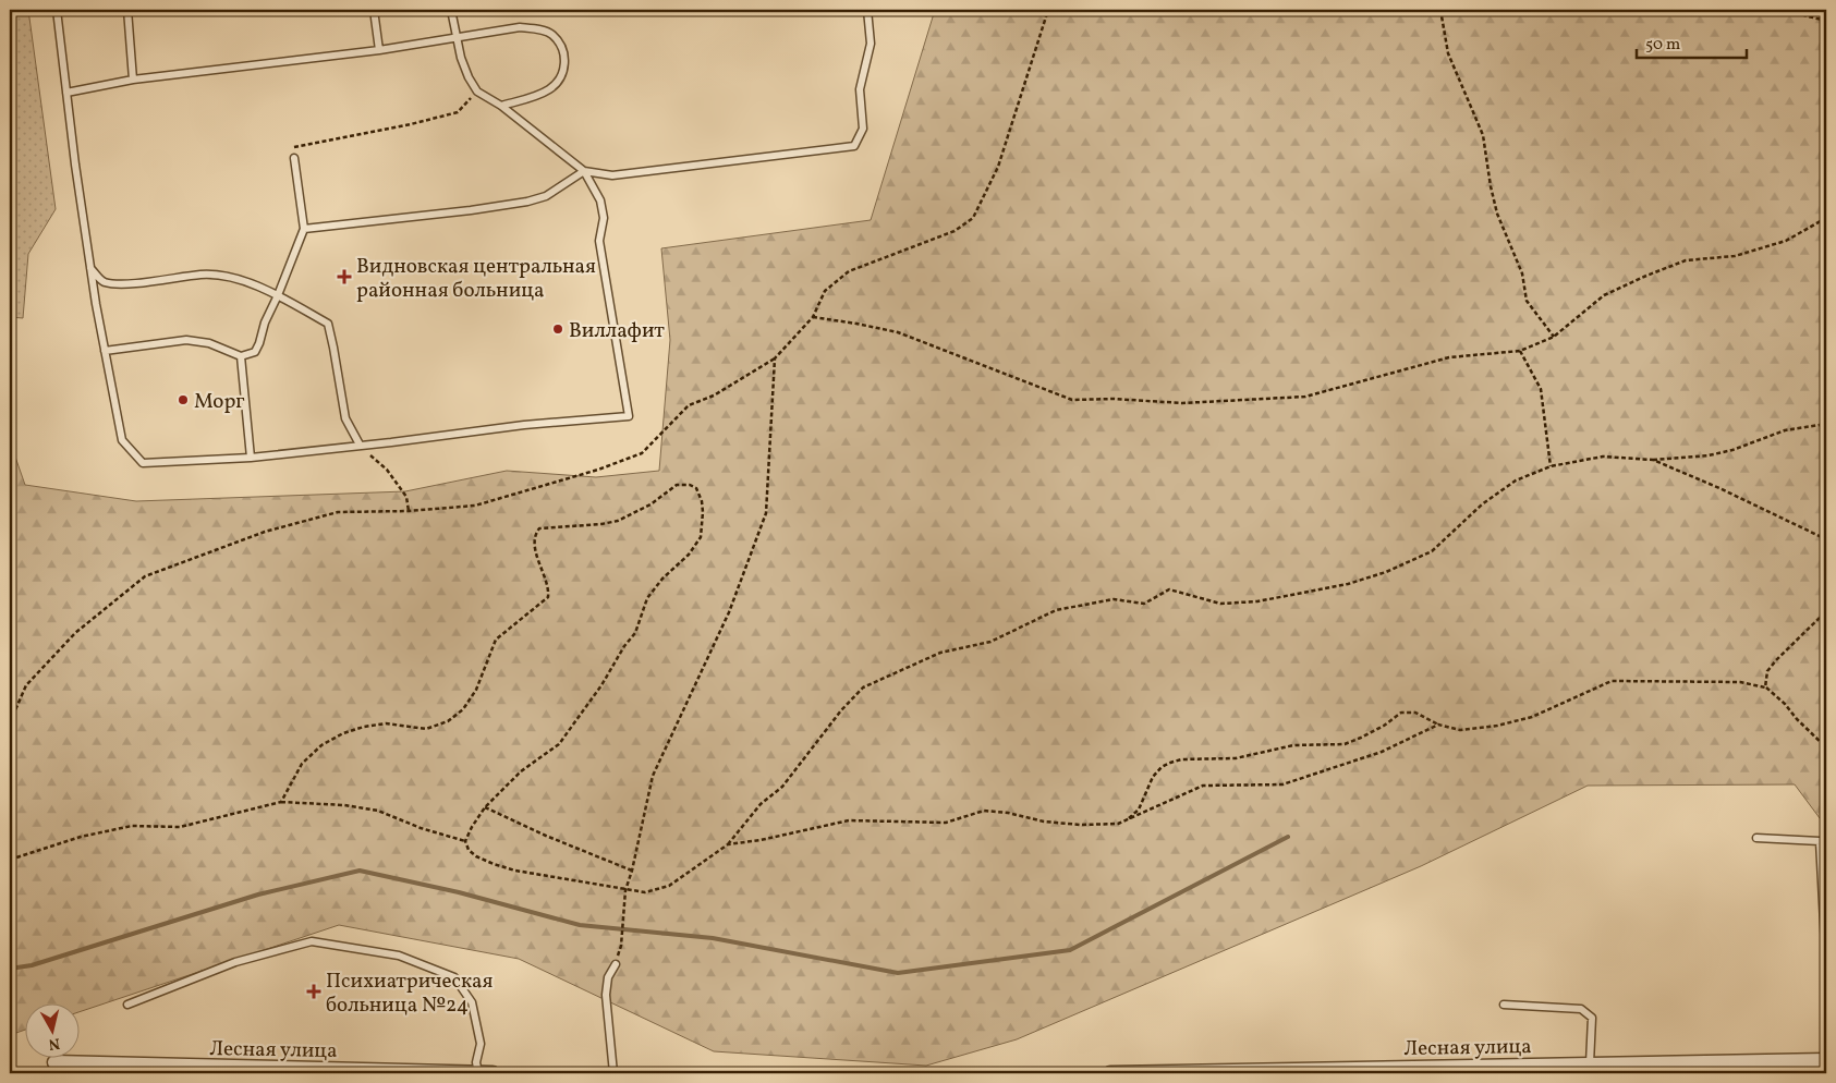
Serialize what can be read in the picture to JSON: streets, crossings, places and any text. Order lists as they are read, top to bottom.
{
  "streets": {
    "street": ["Лесная улица"]
  },
  "places": {
    "health": ["Видновская центральная районная больница", "Психиатрическая больница №24"],
    "other": ["Виллафит", "Морг"]
  },
  "scale_bar": "50 m",
  "north": "bottom"
}
